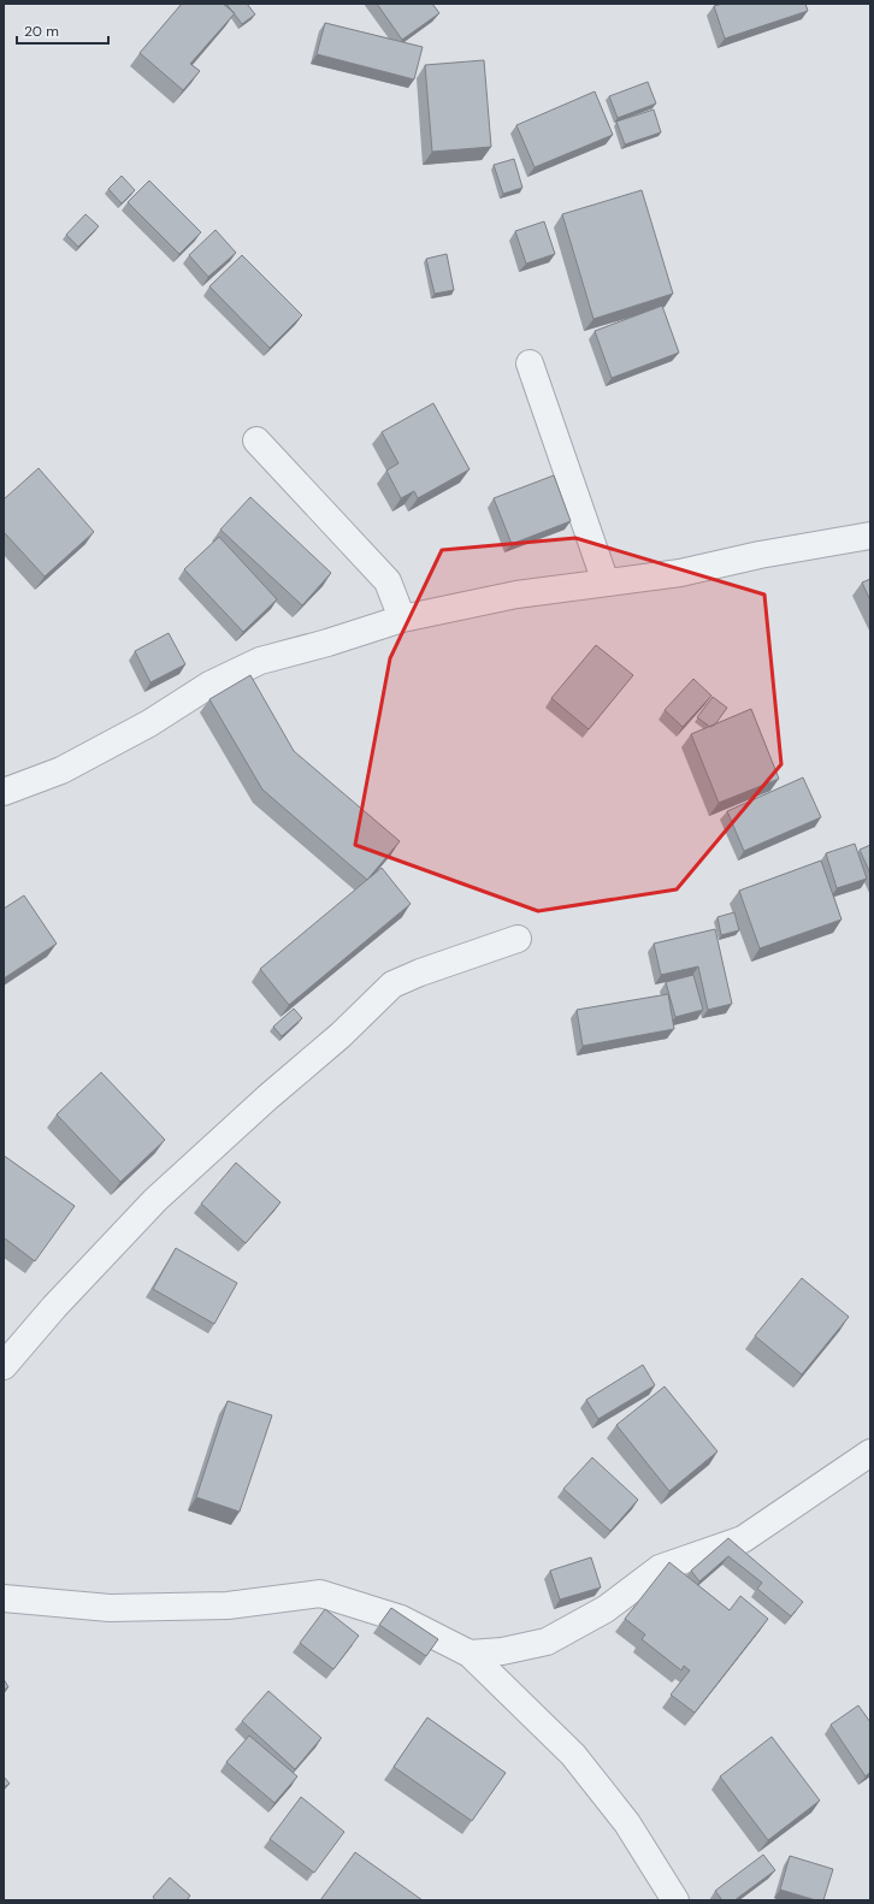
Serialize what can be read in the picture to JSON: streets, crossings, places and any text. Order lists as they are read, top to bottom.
{
  "scale_bar": "20 m"
}
